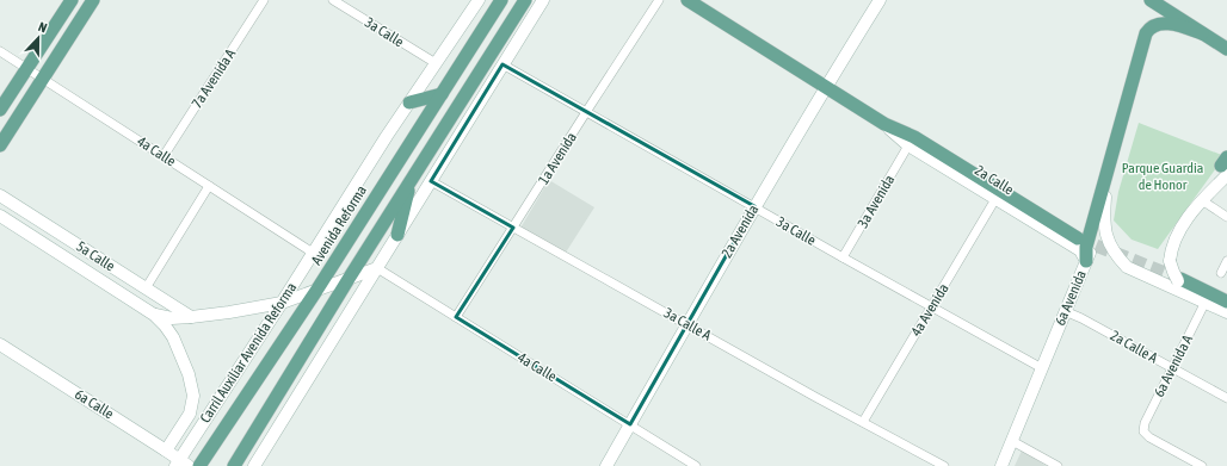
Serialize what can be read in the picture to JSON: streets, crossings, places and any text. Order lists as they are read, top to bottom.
{
  "streets": {
    "main road": ["2a Calle", "Avenida Reforma"],
    "street": [
      "3a Calle",
      "7a Avenida A",
      "4a Calle",
      "1a Avenida",
      "3a Avenida",
      "2a Avenida",
      "5a Calle",
      "6a Avenida",
      "4a Avenida",
      "3a Calle A",
      "2a Calle A",
      "Carril Auxiliar Avenida Reforma",
      "6a Avenida A",
      "6a Calle"
    ]
  },
  "crossings": [
    ["3a Calle", "1a Avenida"],
    ["3a Calle", "3a Avenida"],
    ["3a Calle", "2a Avenida"],
    ["3a Calle", "6a Avenida"],
    ["3a Calle", "4a Avenida"],
    ["3a Calle", "Carril Auxiliar Avenida Reforma"],
    ["7a Avenida A", "4a Calle"],
    ["4a Calle", "1a Avenida"],
    ["4a Calle", "2a Avenida"],
    ["4a Calle", "5a Calle"],
    ["4a Calle", "Carril Auxiliar Avenida Reforma"],
    ["1a Avenida", "3a Calle A"],
    ["2a Calle", "3a Avenida"],
    ["2a Calle", "2a Avenida"],
    ["2a Calle", "6a Avenida"],
    ["2a Calle", "4a Avenida"],
    ["Avenida Reforma", "5a Calle"],
    ["2a Avenida", "3a Calle A"],
    ["5a Calle", "Carril Auxiliar Avenida Reforma"],
    ["5a Calle", "6a Calle"],
    ["6a Avenida", "2a Calle A"],
    ["4a Avenida", "3a Calle A"],
    ["2a Calle A", "6a Avenida A"],
    ["Carril Auxiliar Avenida Reforma", "6a Calle"]
  ],
  "parks": ["Parque Guardia de Honor"],
  "north": "top"
}
